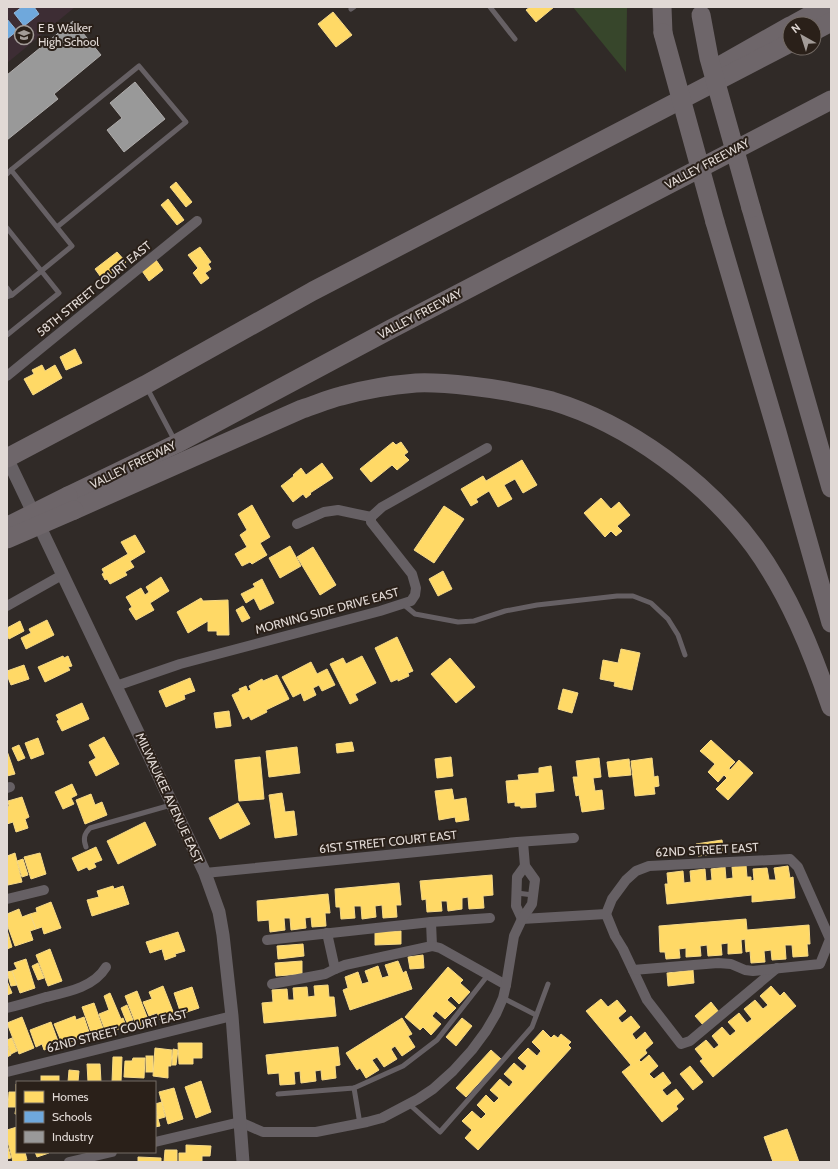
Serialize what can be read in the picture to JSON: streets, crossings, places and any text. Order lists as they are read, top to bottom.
{
  "streets": {
    "highway": ["VALLEY FREEWAY"],
    "street": [
      "58TH STREET COURT EAST",
      "MORNING SIDE DRIVE EAST",
      "MILWAUKEE AVENUE EAST",
      "61ST STREET COURT EAST",
      "62ND STREET EAST",
      "62ND STREET COURT EAST"
    ]
  },
  "crossings": [
    ["MORNING SIDE DRIVE EAST", "MILWAUKEE AVENUE EAST"],
    ["MILWAUKEE AVENUE EAST", "61ST STREET COURT EAST"],
    ["MILWAUKEE AVENUE EAST", "62ND STREET COURT EAST"]
  ],
  "places": {
    "school or university": ["E B Walker High School"]
  },
  "legend": ["Homes", "Schools", "Industry"],
  "north": "top left"
}
